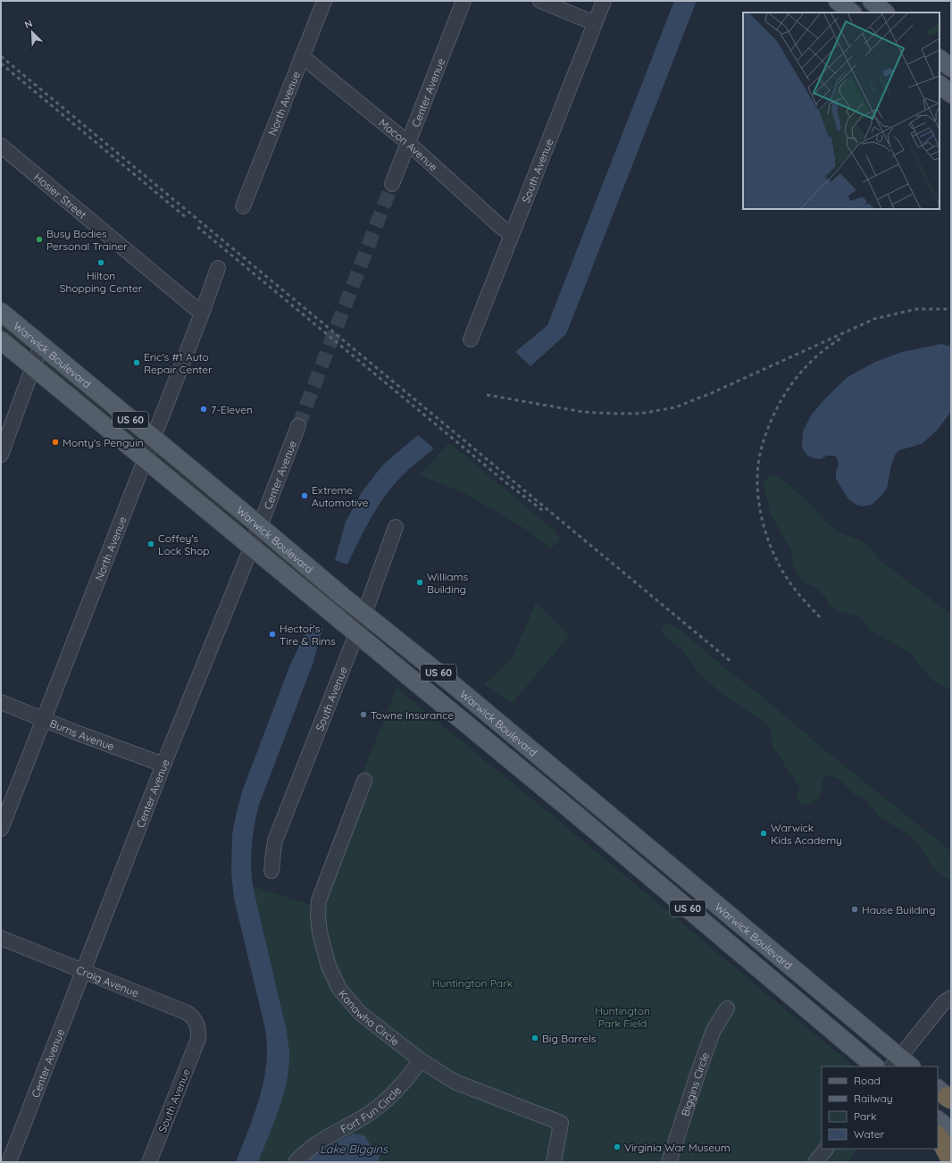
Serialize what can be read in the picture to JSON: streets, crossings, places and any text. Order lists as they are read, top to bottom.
{
  "streets": {
    "main road": ["Warwick Boulevard", "US 60"],
    "street": [
      "Center Avenue",
      "North Avenue",
      "Macon Avenue",
      "South Avenue",
      "Hosier Street",
      "Burns Avenue",
      "Craig Avenue",
      "Kanawha Circle",
      "Biggins Circle",
      "Fort Fun Circle"
    ]
  },
  "crossings": [
    ["Center Avenue", "Macon Avenue"],
    ["Center Avenue", "Warwick Boulevard"],
    ["Center Avenue", "Burns Avenue"],
    ["Center Avenue", "Craig Avenue"],
    ["North Avenue", "Macon Avenue"],
    ["North Avenue", "Hosier Street"],
    ["North Avenue", "Warwick Boulevard"],
    ["North Avenue", "Burns Avenue"],
    ["Macon Avenue", "South Avenue"],
    ["South Avenue", "Warwick Boulevard"],
    ["South Avenue", "Craig Avenue"],
    ["Kanawha Circle", "Fort Fun Circle"]
  ],
  "water": ["Lake Biggins"],
  "parks": ["Huntington Park", "Huntington Park Field"],
  "places": [
    "Busy Bodies Personal Trainer",
    "Hilton Shopping Center",
    "Eric's #1 Auto Repair Center",
    "7-Eleven",
    "Monty's Penguin",
    "Extreme Automotive",
    "Coffey's Lock Shop",
    "Williams Building",
    "Hector's Tire & Rims",
    "Towne Insurance",
    "Warwick Kids Academy",
    "Hause Building",
    "Big Barrels",
    "Virginia War Museum"
  ],
  "legend": [
    "Road",
    "Railway",
    "Park",
    "Water"
  ],
  "north": "top left"
}
